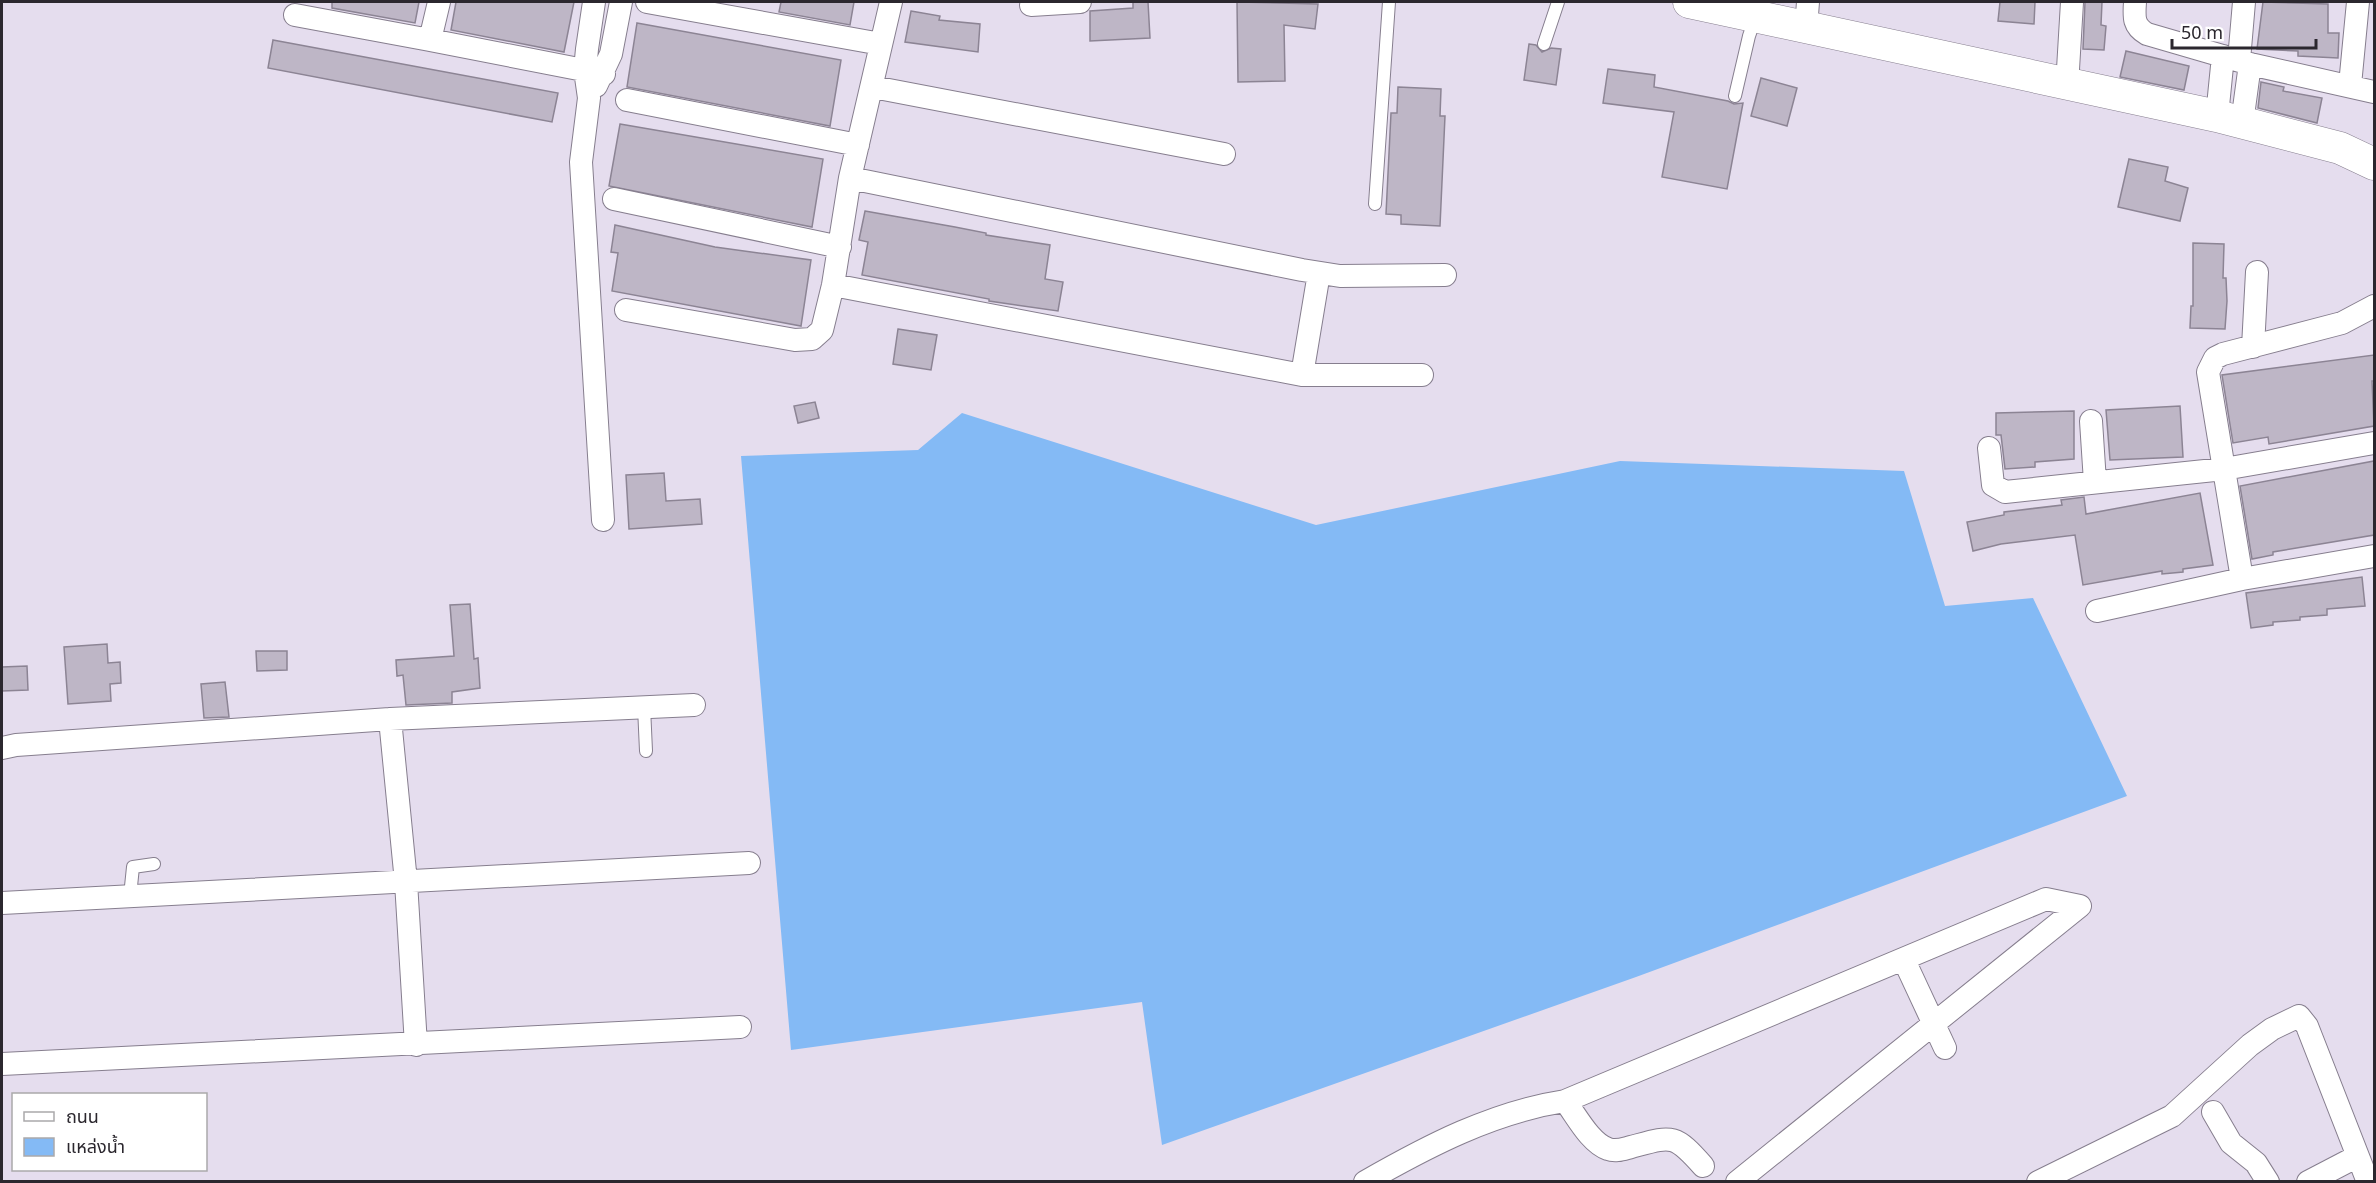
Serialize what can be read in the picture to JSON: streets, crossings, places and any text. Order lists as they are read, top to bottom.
{
  "legend": ["ถนน", "แหล่งน้ำ"],
  "scale_bar": "50 m"
}
